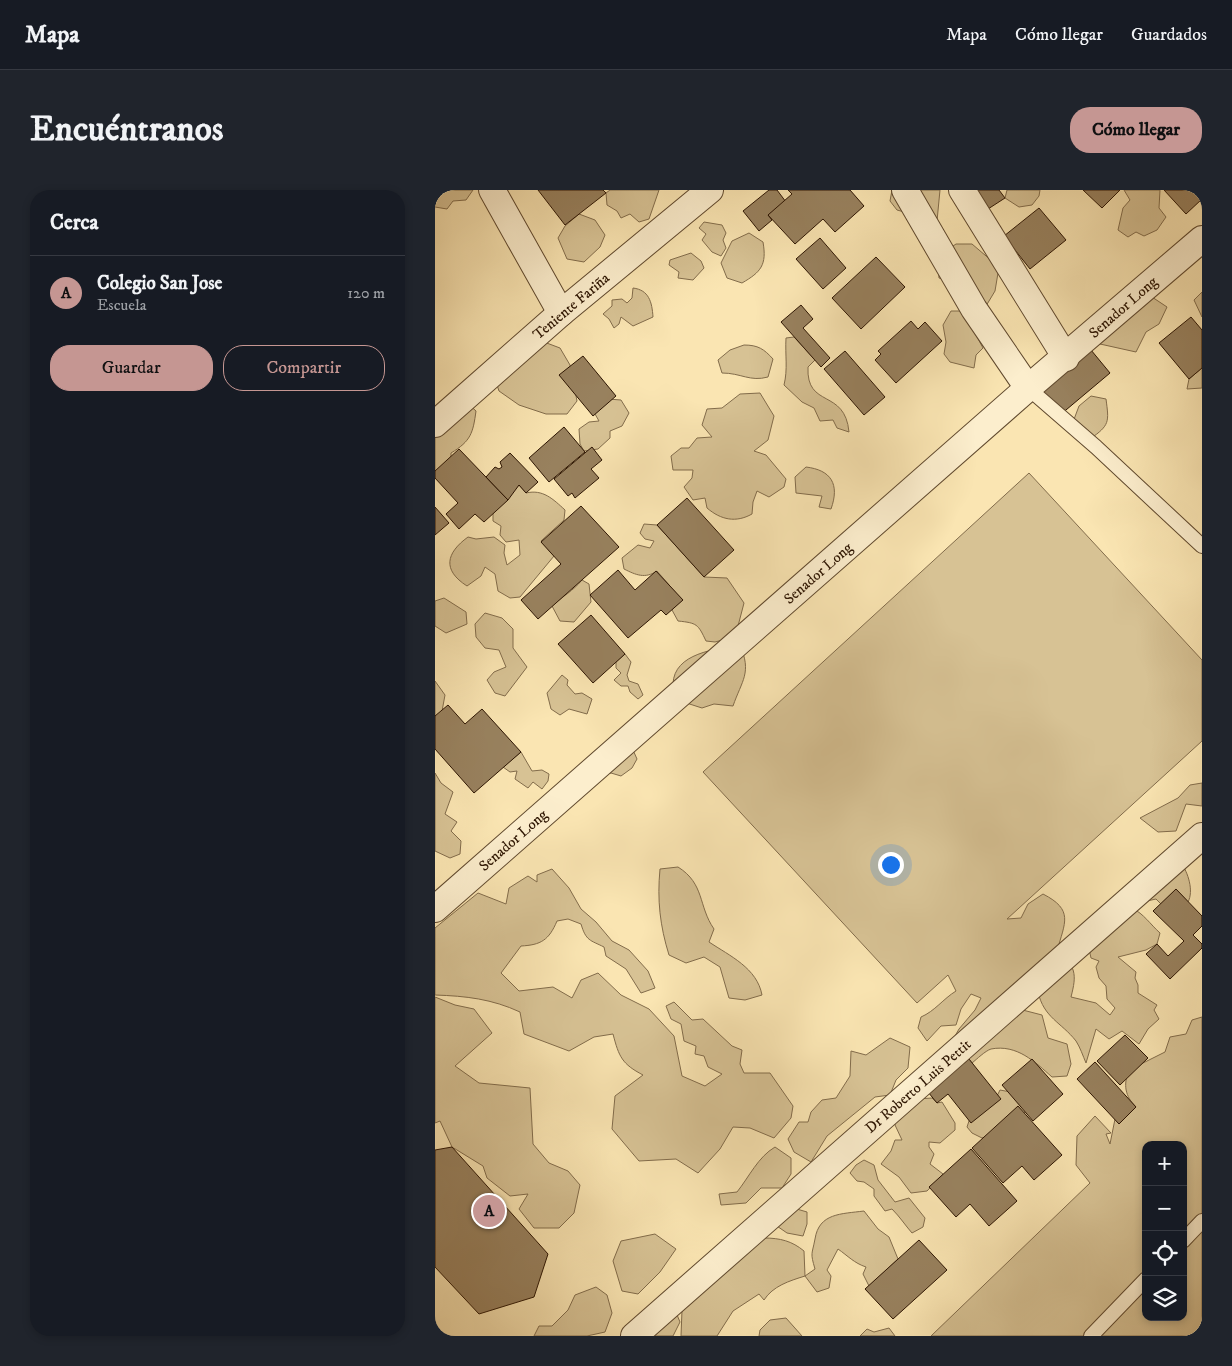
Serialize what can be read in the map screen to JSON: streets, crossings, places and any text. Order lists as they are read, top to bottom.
{
  "streets": {
    "street": ["Teniente Fariña", "Senador Long", "Dr Roberto Luis Pettit"]
  },
  "page": {
    "header": "Mapa",
    "nav": ["Mapa", "Cómo llegar", "Guardados"],
    "buttons": [
      "Cómo llegar",
      ["Guardar", "Compartir"]
    ],
    "title": "Encuéntranos",
    "heading": "Cerca",
    "list": [
      {
        "mark": "A",
        "name": "Colegio San Jose",
        "note": "Escuela",
        "value": "120 m"
      }
    ],
    "map_buttons": ["+", "−"],
    "pins": "A"
  }
}
